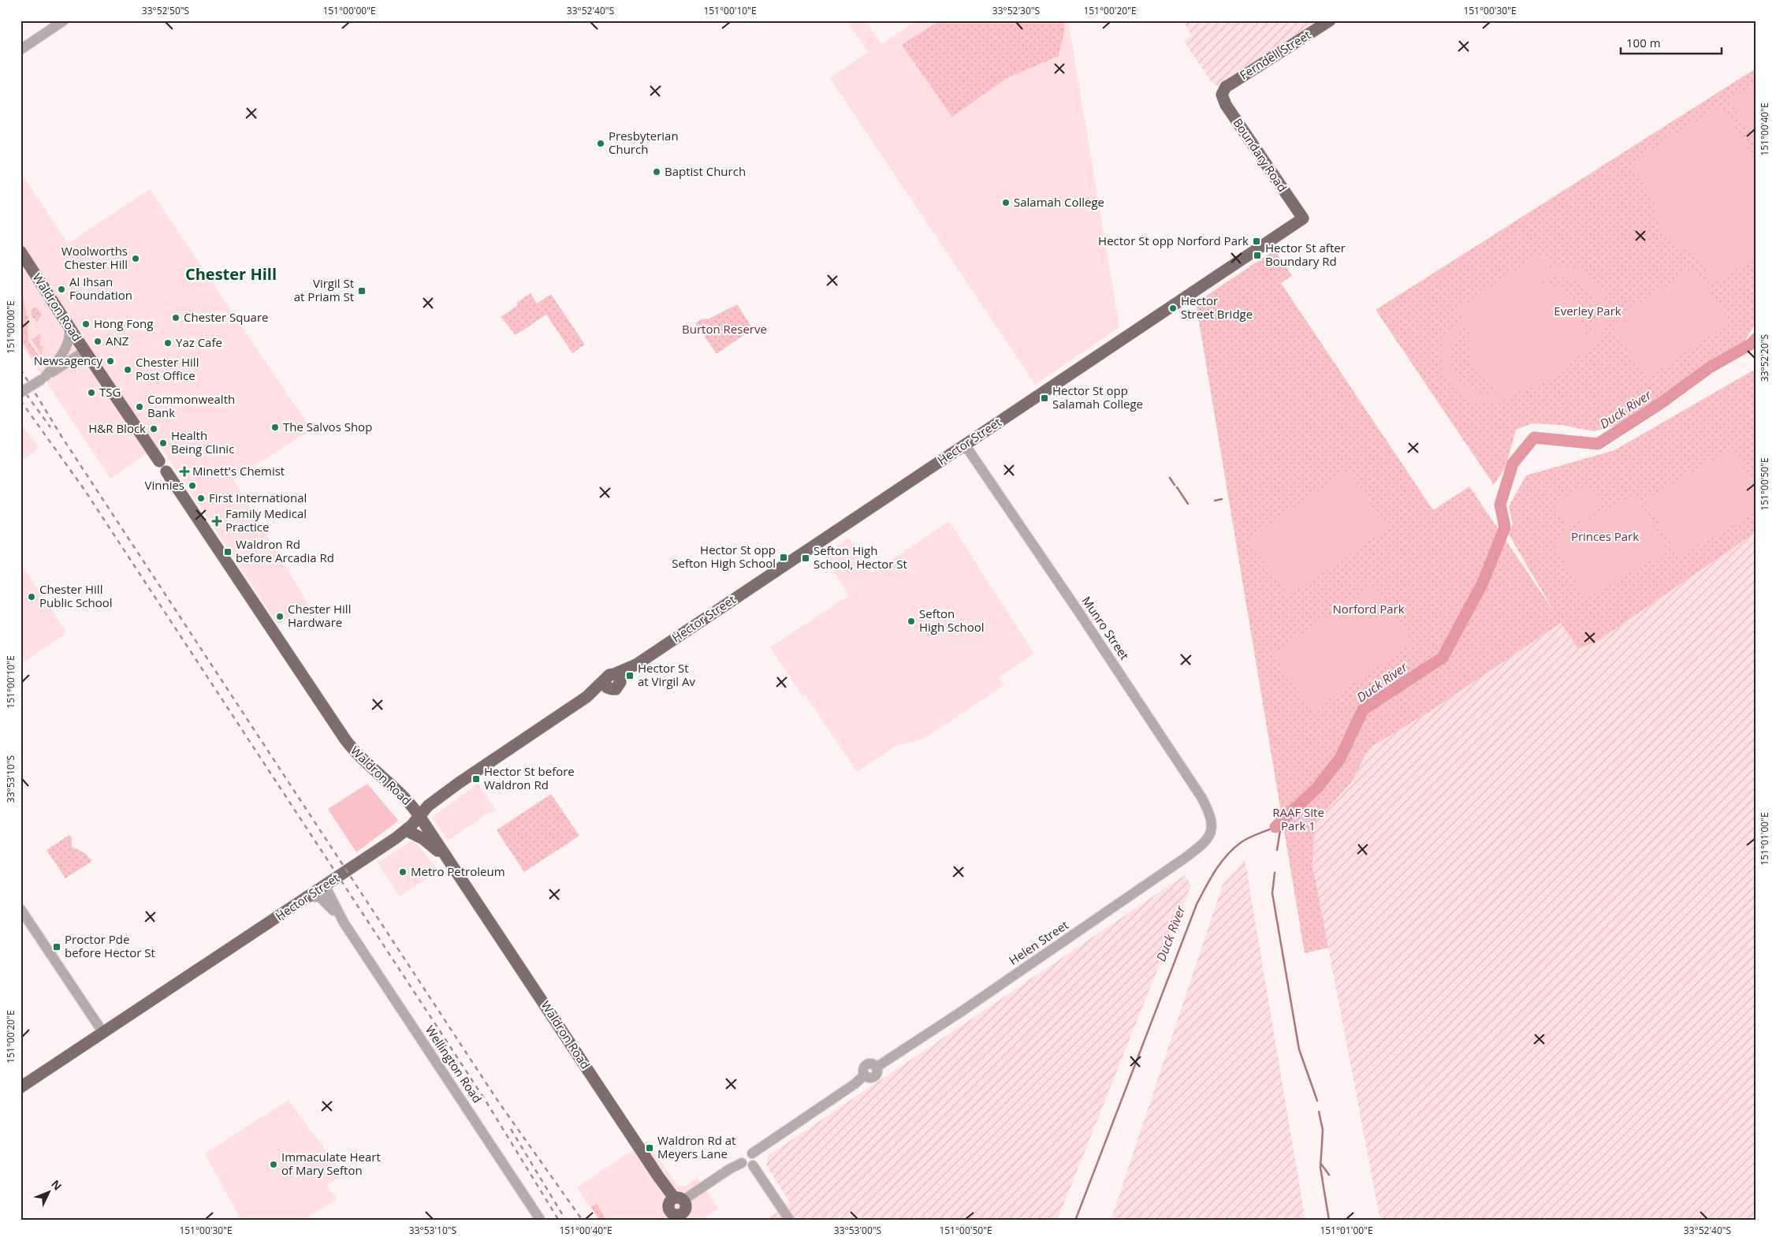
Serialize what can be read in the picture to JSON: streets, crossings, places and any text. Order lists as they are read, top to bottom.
{
  "streets": {
    "main road": [
      "Ferndell Street",
      "Boundary Road",
      "Waldron Road",
      "Hector Street"
    ],
    "street": ["Munro Street", "Helen Street", "Wellington Road"]
  },
  "crossings": [
    ["Ferndell Street", "Boundary Road"],
    ["Boundary Road", "Hector Street"],
    ["Waldron Road", "Hector Street"],
    ["Hector Street", "Munro Street"],
    ["Hector Street", "Wellington Road"],
    ["Munro Street", "Helen Street"]
  ],
  "districts": ["Chester Hill"],
  "water": ["Duck River"],
  "parks": [
    "Everley Park",
    "Burton Reserve",
    "Princes Park",
    "Norford Park",
    "RAAF Site Park 1"
  ],
  "places": {
    "other": [
      "Presbyterian Church",
      "Baptist Church",
      "Salamah College",
      "Woolworths Chester Hill",
      "Al Ihsan Foundation",
      "Hector Street Bridge",
      "Chester Square",
      "Hong Fong",
      "ANZ",
      "Yaz Cafe",
      "Newsagency",
      "Chester Hill Post Office",
      "TSG",
      "Commonwealth Bank",
      "The Salvos Shop",
      "H&R Block",
      "Health Being Clinic",
      "Vinnies",
      "First International",
      "Chester Hill Public School",
      "Chester Hill Hardware",
      "Sefton High School",
      "Metro Petroleum",
      "Immaculate Heart of Mary Sefton"
    ],
    "transit": [
      "Hector St opp Norford Park",
      "Hector St after Boundary Rd",
      "Virgil St at Priam St",
      "Hector St opp Salamah College",
      "Waldron Rd before Arcadia Rd",
      "Hector St opp Sefton High School",
      "Sefton High School, Hector St",
      "Hector St at Virgil Av",
      "Hector St before Waldron Rd",
      "Proctor Pde before Hector St",
      "Waldron Rd at Meyers Lane"
    ],
    "health": ["Minett's Chemist", "Family Medical Practice"]
  },
  "scale_bar": "100 m",
  "north": "top right",
  "coordinates": [
    "33°52'50\"S",
    "151°00'00\"E",
    "33°52'40\"S",
    "151°00'10\"E",
    "33°52'30\"S",
    "151°00'20\"E",
    "151°00'30\"E",
    "151°00'40\"E",
    "33°52'20\"S",
    "151°00'50\"E",
    "33°53'10\"S",
    "151°01'00\"E",
    "33°53'00\"S"
  ]
}
